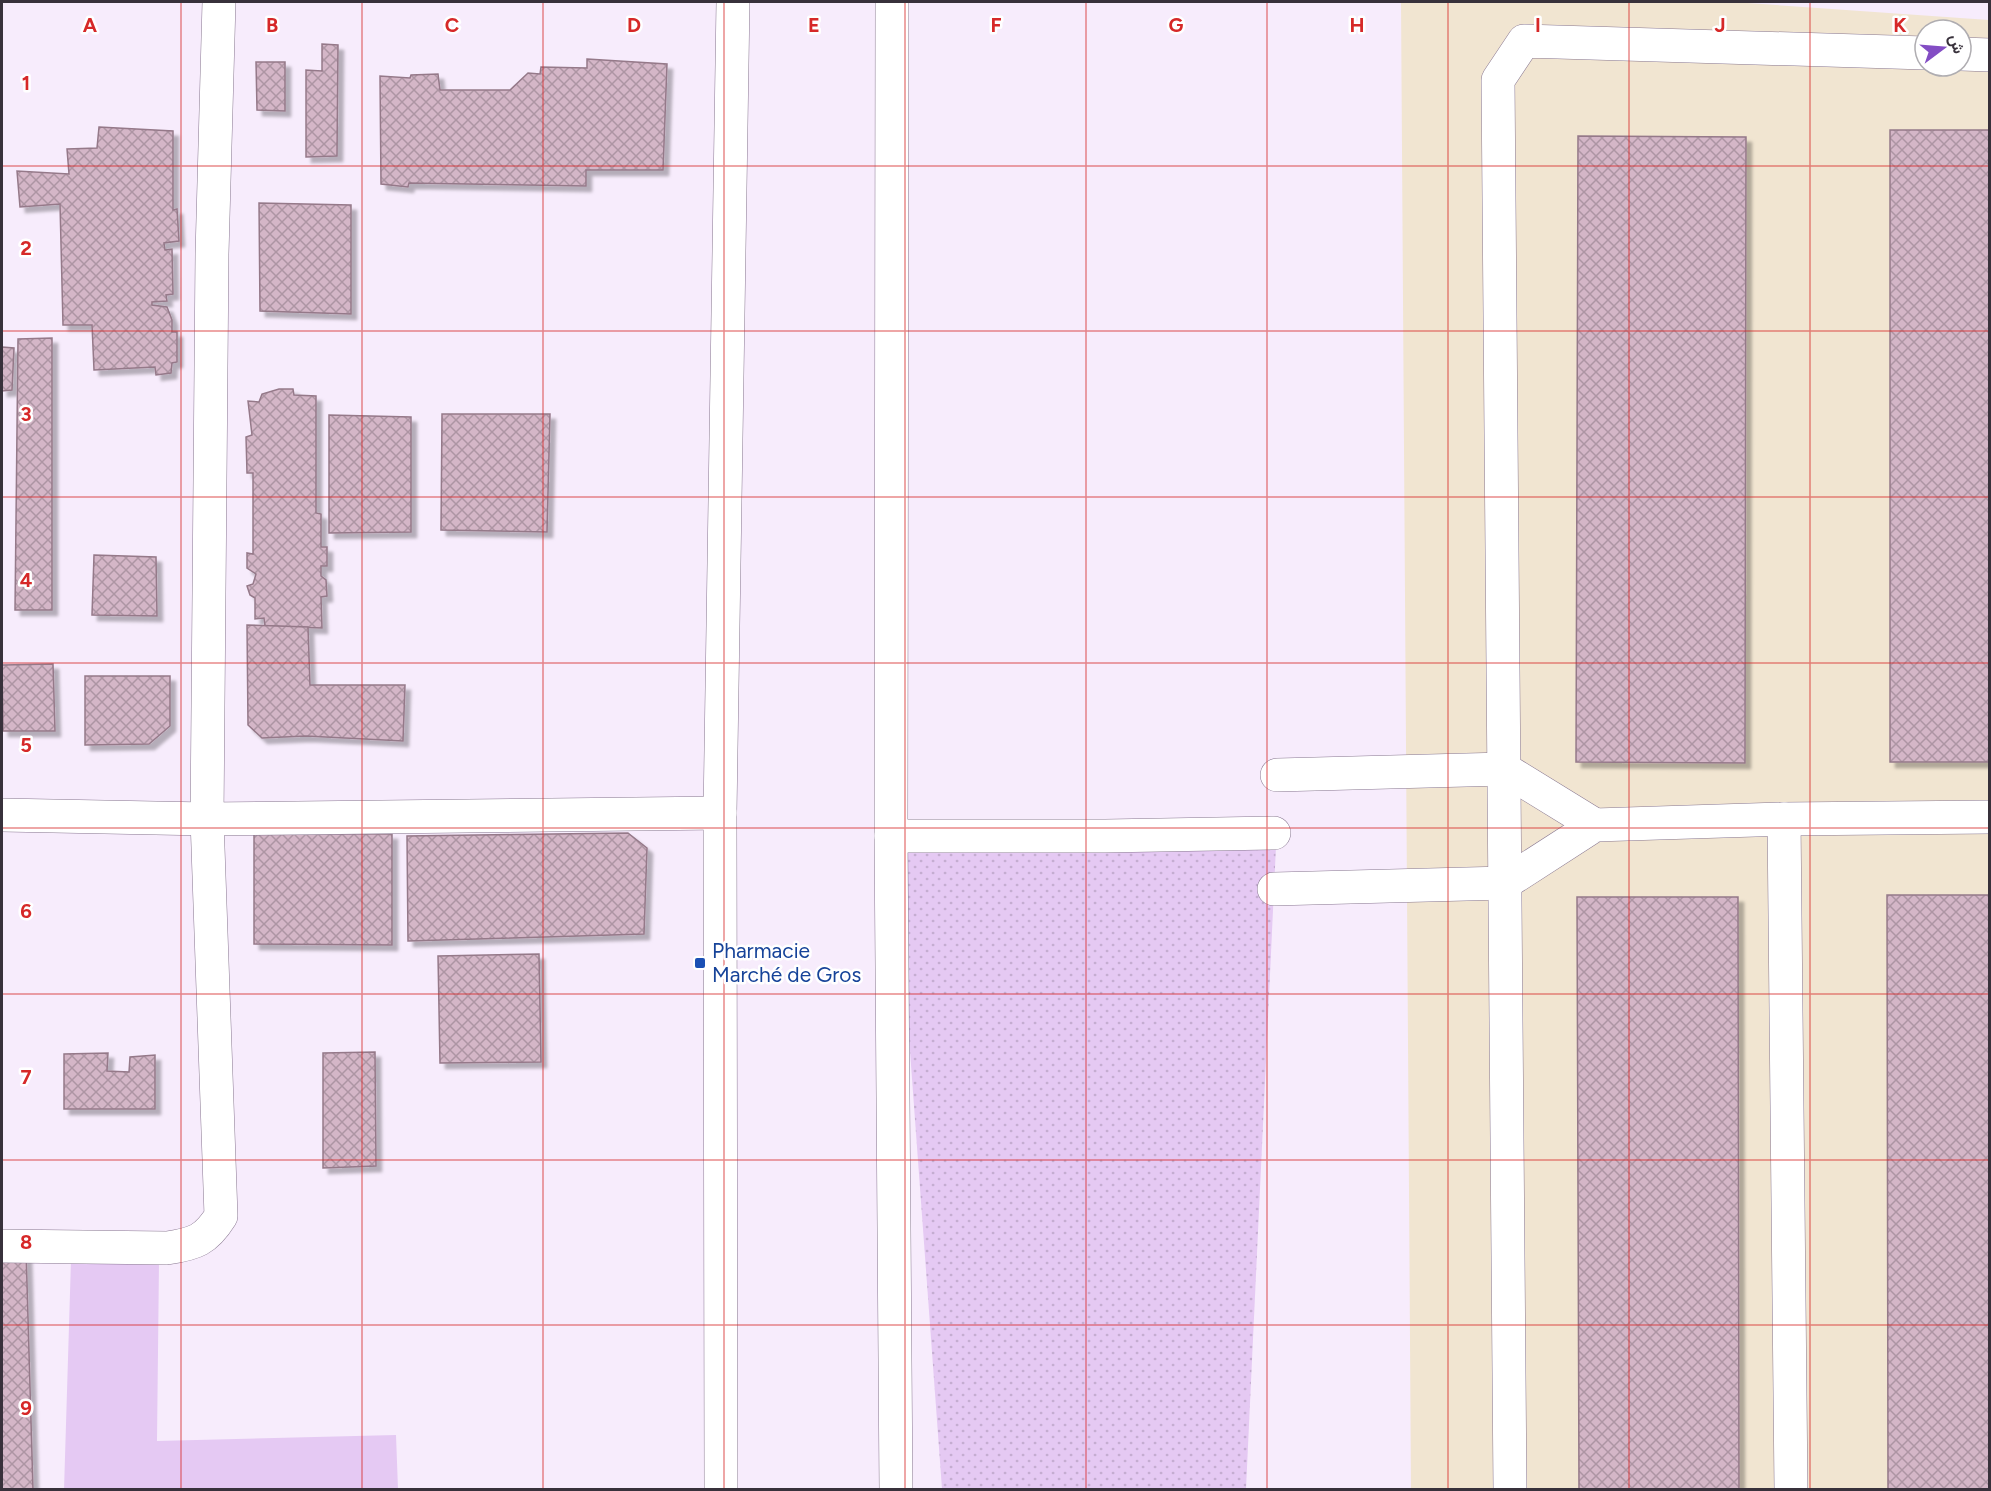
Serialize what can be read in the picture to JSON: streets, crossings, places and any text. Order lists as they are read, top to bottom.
{
  "places": {
    "transit": ["Pharmacie Marché de Gros"]
  },
  "north": "right",
  "grid": {
    "columns": [
      "A",
      "B",
      "C",
      "D",
      "E",
      "F",
      "G",
      "H",
      "I",
      "J",
      "K"
    ],
    "rows": [
      "1",
      "2",
      "3",
      "4",
      "5",
      "6",
      "7",
      "8",
      "9"
    ]
  }
}
